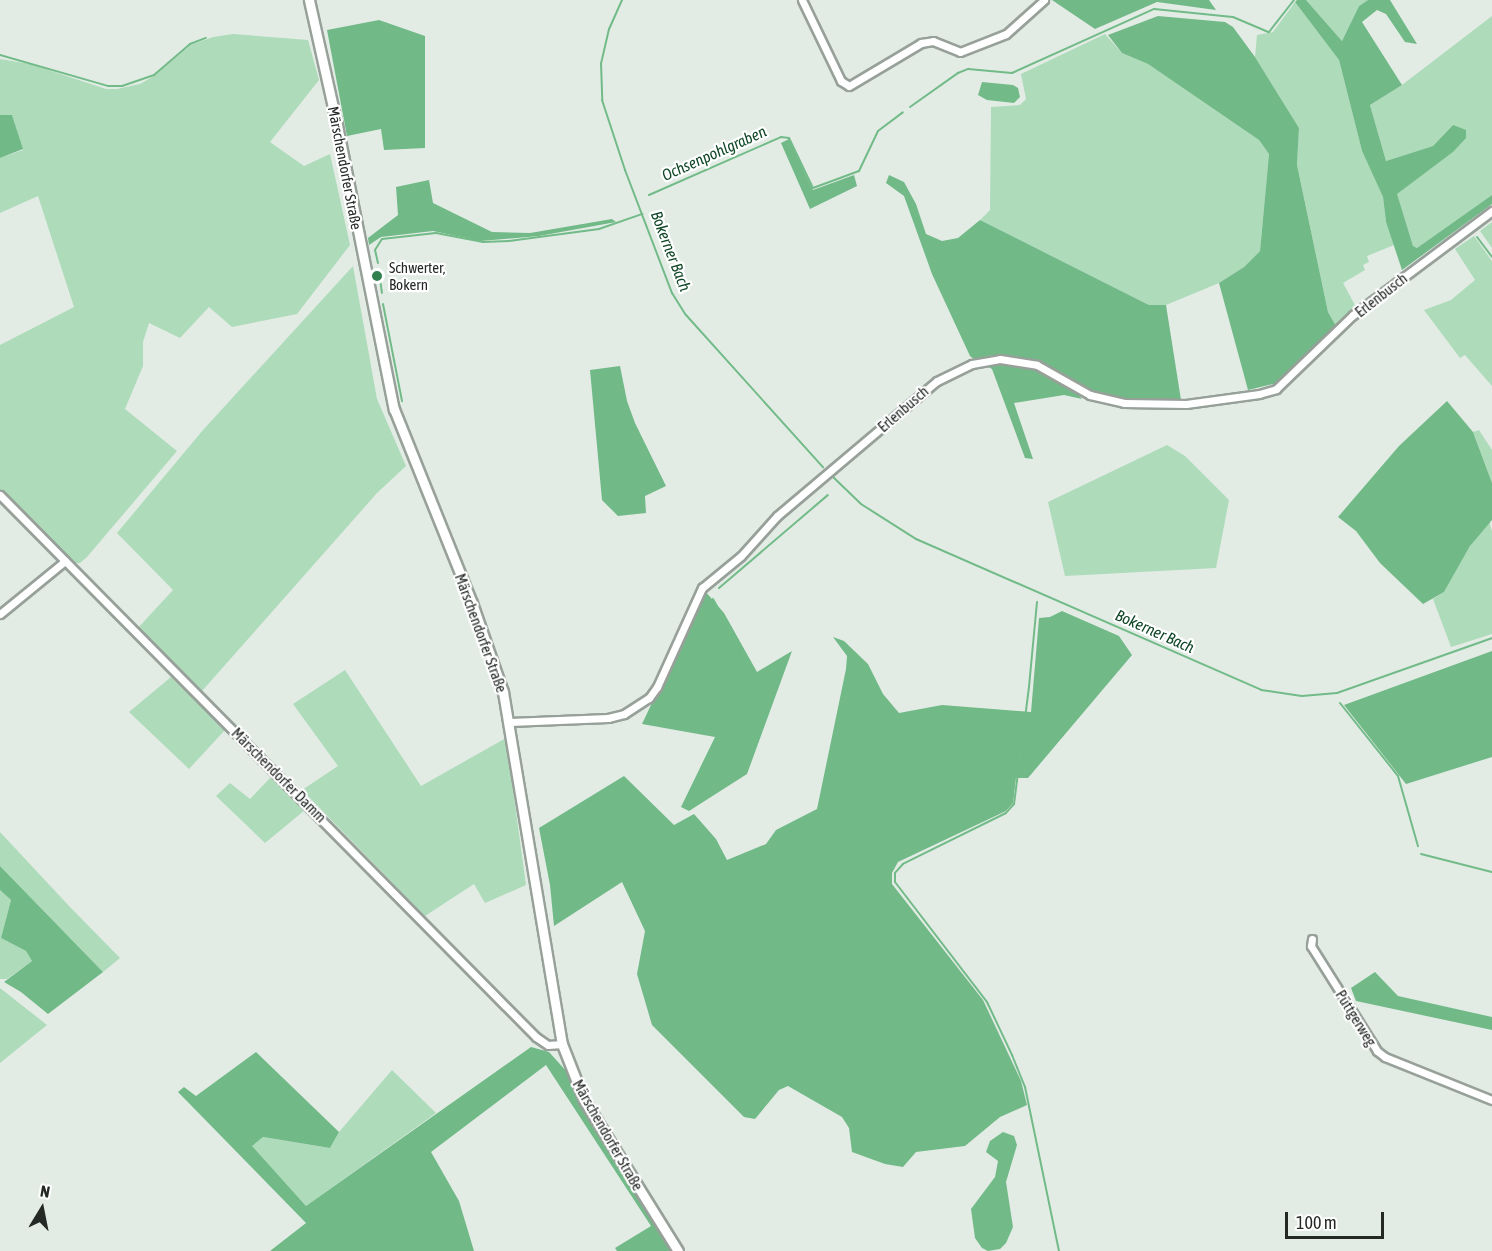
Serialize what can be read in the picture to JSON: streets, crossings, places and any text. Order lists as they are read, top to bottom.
{
  "streets": {
    "street": [
      "Märschendorfer Straße",
      "Erlenbusch",
      "Märschendorfer Damm",
      "Püttgerweg"
    ]
  },
  "crossings": [
    ["Märschendorfer Straße", "Erlenbusch"],
    ["Märschendorfer Straße", "Märschendorfer Damm"]
  ],
  "water": ["Ochsenpohlgraben", "Bokerner Bach"],
  "places": ["Schwerter, Bokern"],
  "scale_bar": "100 m",
  "north": "top"
}
